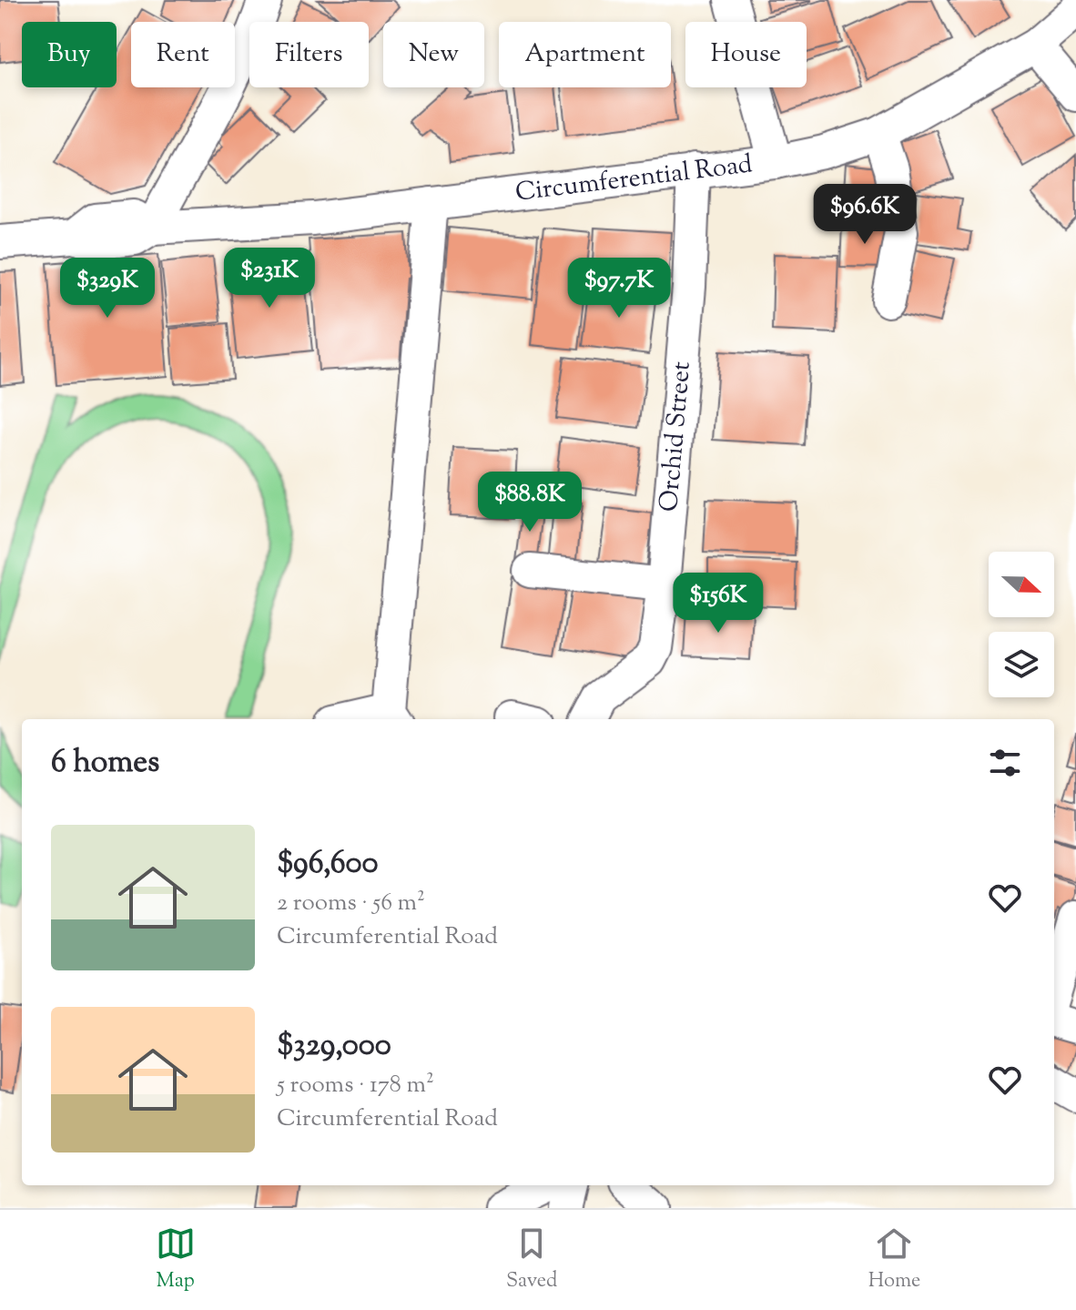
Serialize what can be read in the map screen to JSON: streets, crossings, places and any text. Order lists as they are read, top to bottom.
{
  "streets": {
    "street": ["Circumferential Road", "Orchid Street"]
  },
  "crossings": [
    ["Circumferential Road", "Orchid Street"]
  ],
  "north": "right",
  "page": {
    "chip": [
      "Buy",
      "Rent",
      "Filters",
      "New",
      "Apartment",
      "House"
    ],
    "price": [
      "$96.6K",
      "$231K",
      "$329K",
      "$97.7K",
      "$88.8K",
      "$156K"
    ],
    "heading": "6 homes",
    "list": [
      {
        "name": "$96,600",
        "note": "2 rooms · 56 m² · Circumferential Road"
      },
      {
        "name": "$329,000",
        "note": "5 rooms · 178 m² · Circumferential Road"
      }
    ],
    "tabs": ["Map", "Saved", "Home"]
  }
}
